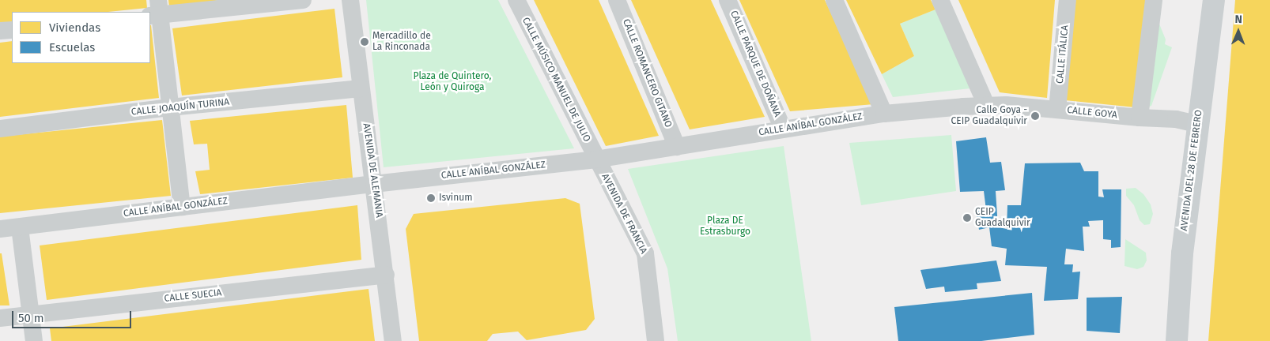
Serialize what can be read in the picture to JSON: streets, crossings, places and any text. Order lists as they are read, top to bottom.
{
  "streets": {
    "main road": ["AVENIDA DEL 28 DE FEBRERO"],
    "street": [
      "CALLE ITÁLICA",
      "CALLE PARQUE DE DOÑANA",
      "CALLE ROMANCERO GITANO",
      "CALLE MÚSICO MANUEL DE JULIO",
      "CALLE JOAQUÍN TURINA",
      "CALLE GOYA",
      "CALLE ANÍBAL GONZÁLEZ",
      "AVENIDA DE ALEMANIA",
      "AVENIDA DE FRANCIA",
      "CALLE SUECIA"
    ]
  },
  "crossings": [
    ["CALLE ITÁLICA", "CALLE GOYA"],
    ["CALLE PARQUE DE DOÑANA", "CALLE ANÍBAL GONZÁLEZ"],
    ["CALLE ROMANCERO GITANO", "CALLE ANÍBAL GONZÁLEZ"],
    ["CALLE MÚSICO MANUEL DE JULIO", "CALLE ANÍBAL GONZÁLEZ"],
    ["CALLE MÚSICO MANUEL DE JULIO", "AVENIDA DE FRANCIA"],
    ["CALLE JOAQUÍN TURINA", "AVENIDA DE ALEMANIA"],
    ["CALLE GOYA", "CALLE ANÍBAL GONZÁLEZ"],
    ["CALLE GOYA", "AVENIDA DEL 28 DE FEBRERO"],
    ["CALLE ANÍBAL GONZÁLEZ", "AVENIDA DE ALEMANIA"],
    ["CALLE ANÍBAL GONZÁLEZ", "AVENIDA DE FRANCIA"],
    ["AVENIDA DE ALEMANIA", "CALLE SUECIA"]
  ],
  "parks": ["Plaza de Quintero, León y Quiroga", "Plaza DE Estrasburgo"],
  "places": [
    "Mercadillo de La Rinconada",
    "Calle Goya - CEIP Guadalquivir",
    "Isvinum",
    "CEIP Guadalquivir"
  ],
  "legend": ["Viviendas", "Escuelas"],
  "scale_bar": "50 m",
  "north": "top"
}
